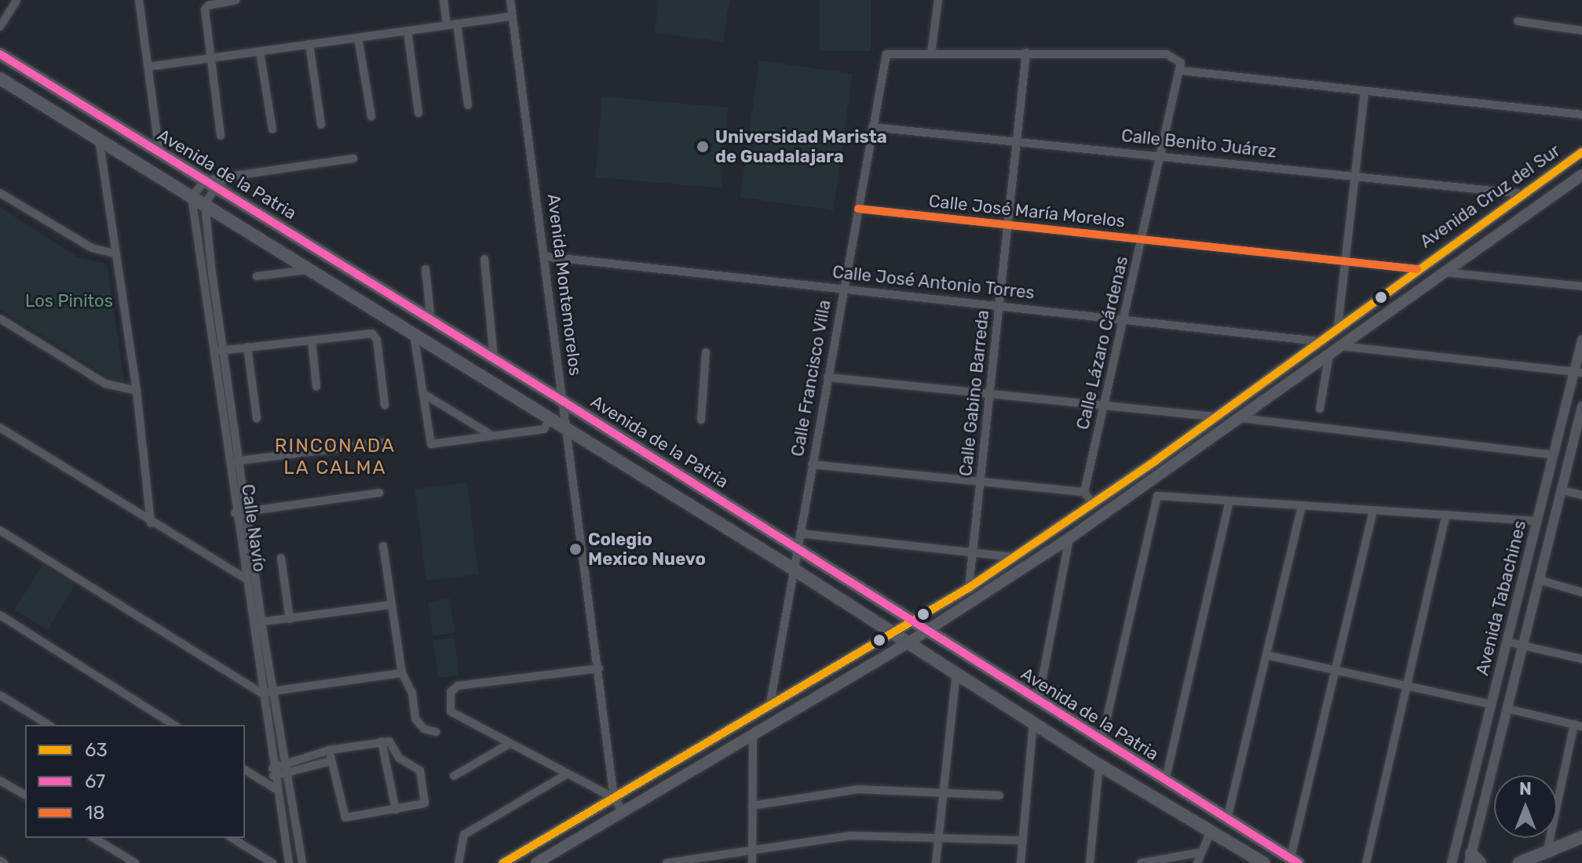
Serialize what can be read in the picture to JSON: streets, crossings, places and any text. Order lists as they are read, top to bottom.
{
  "streets": {
    "main road": ["Avenida de la Patria", "Avenida Cruz del Sur"],
    "street": [
      "Calle Benito Juárez",
      "Calle José María Morelos",
      "Calle José Antonio Torres",
      "Avenida Montemorelos",
      "Calle Lázaro Cárdenas",
      "Calle Francisco Villa",
      "Calle Gabino Barreda",
      "Calle Navío",
      "Avenida Tabachines"
    ]
  },
  "crossings": [
    ["Calle Benito Juárez", "Avenida Cruz del Sur"],
    ["Calle Benito Juárez", "Calle Lázaro Cárdenas"],
    ["Calle Benito Juárez", "Calle Francisco Villa"],
    ["Calle Benito Juárez", "Calle Gabino Barreda"],
    ["Avenida de la Patria", "Avenida Cruz del Sur"],
    ["Avenida de la Patria", "Avenida Montemorelos"],
    ["Avenida de la Patria", "Calle Francisco Villa"],
    ["Avenida Cruz del Sur", "Calle José María Morelos"],
    ["Avenida Cruz del Sur", "Calle José Antonio Torres"],
    ["Avenida Cruz del Sur", "Avenida Montemorelos"],
    ["Avenida Cruz del Sur", "Calle Francisco Villa"],
    ["Avenida Cruz del Sur", "Calle Gabino Barreda"],
    ["Calle José María Morelos", "Calle Lázaro Cárdenas"],
    ["Calle José María Morelos", "Calle Francisco Villa"],
    ["Calle José María Morelos", "Calle Gabino Barreda"],
    ["Calle José Antonio Torres", "Avenida Montemorelos"],
    ["Calle José Antonio Torres", "Calle Lázaro Cárdenas"],
    ["Calle José Antonio Torres", "Calle Francisco Villa"],
    ["Calle José Antonio Torres", "Calle Gabino Barreda"]
  ],
  "districts": ["RINCONADA LA CALMA"],
  "parks": ["Los Pinitos"],
  "places": ["Universidad Marista de Guadalajara", "Colegio Mexico Nuevo"],
  "lines": ["transit line 67", "transit line 63", "transit line 18"],
  "legend": ["63", "67", "18"],
  "north": "top"
}
